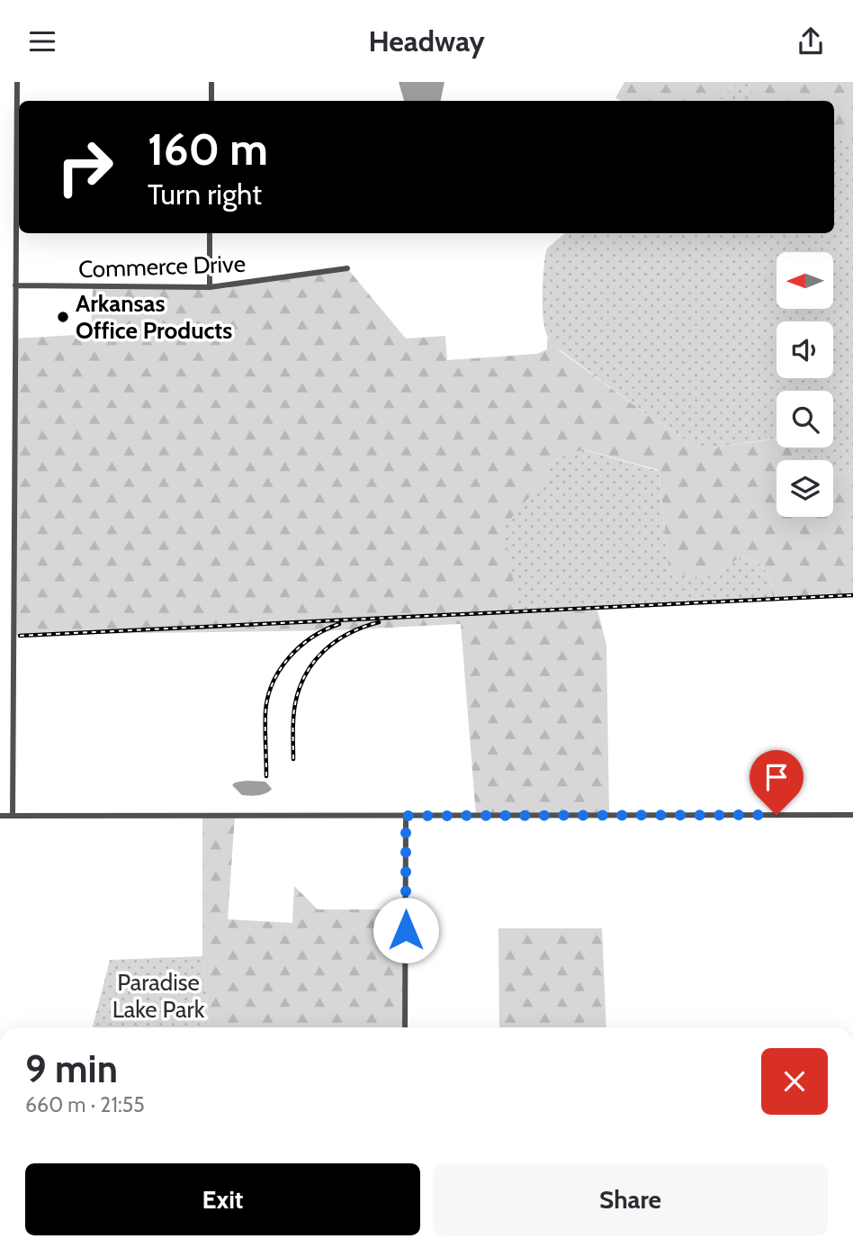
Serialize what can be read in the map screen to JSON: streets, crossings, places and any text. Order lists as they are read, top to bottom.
{
  "streets": {
    "street": ["Commerce Drive"]
  },
  "parks": ["Paradise Lake Park"],
  "places": ["Arkansas Office Products"],
  "north": "left",
  "page": {
    "header": "Headway",
    "turn": ["160 m", "Turn right"],
    "heading": ["9 min", "660 m · 21:55"],
    "buttons": ["Exit", "Share"]
  }
}
